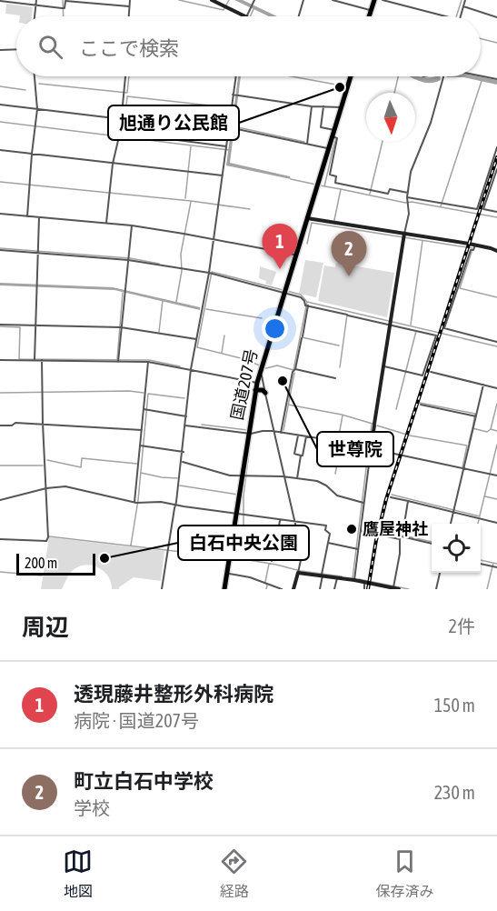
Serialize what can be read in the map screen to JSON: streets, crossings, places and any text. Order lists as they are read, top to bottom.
{
  "streets": {
    "highway": ["国道207号"]
  },
  "places": [
    "旭通り公民館",
    "世尊院",
    "鷹屋神社",
    "白石中央公園"
  ],
  "scale_bar": "200 m",
  "north": "bottom",
  "page": {
    "search": "ここで検索",
    "pins": ["1", "2"],
    "scale": "200 m",
    "heading": ["周辺", "2件"],
    "list": [
      {
        "mark": "1",
        "name": "透現藤井整形外科病院",
        "note": "病院 · 国道207号",
        "value": "150 m"
      },
      {
        "mark": "2",
        "name": "町立白石中学校",
        "note": "学校",
        "value": "230 m"
      }
    ],
    "nav": ["地図", "経路", "保存済み"]
  }
}
